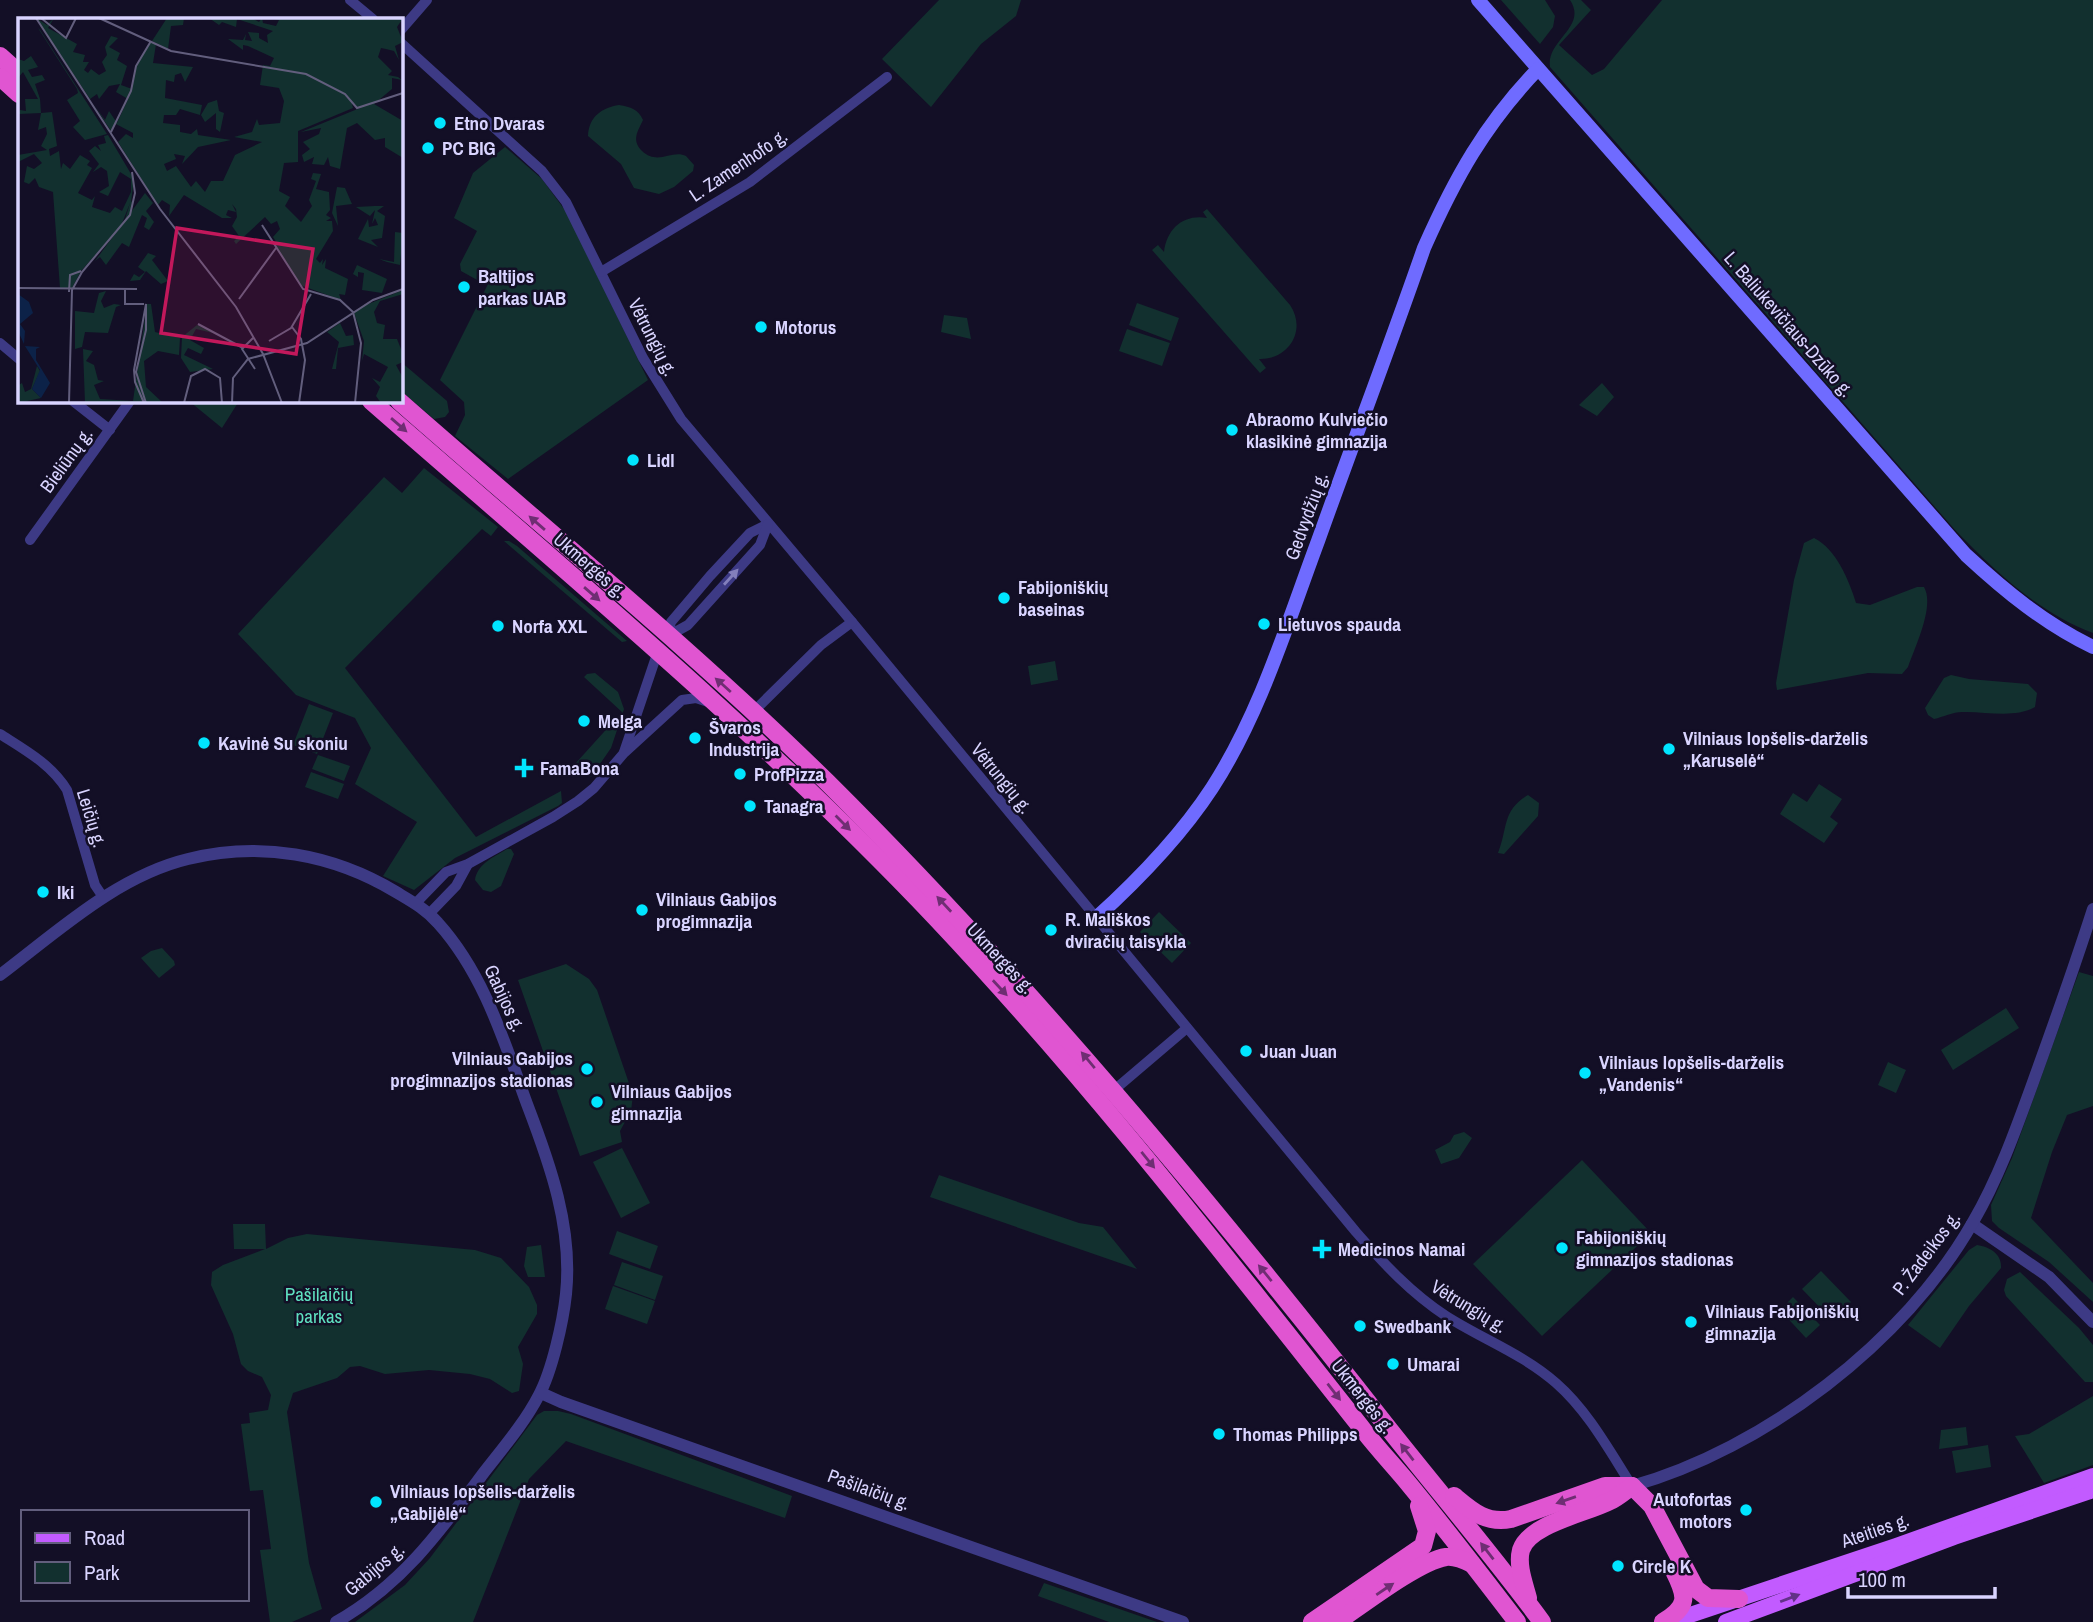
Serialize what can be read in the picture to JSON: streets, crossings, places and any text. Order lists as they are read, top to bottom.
{
  "streets": {
    "highway": ["Ukmergės g."],
    "main road": ["L. Baliukevičiaus-Dzūko g.", "Gedvydžių g.", "Ateities g."],
    "street": [
      "L. Zamenhofo g.",
      "Vėtrungių g.",
      "Bieliūnų g.",
      "Leičių g.",
      "Gabijos g.",
      "P. Žadeikos g.",
      "Pašilaičių g."
    ]
  },
  "crossings": [
    ["L. Zamenhofo g.", "Vėtrungių g."],
    ["L. Baliukevičiaus-Dzūko g.", "Gedvydžių g."],
    ["Vėtrungių g.", "Gedvydžių g."],
    ["Vėtrungių g.", "P. Žadeikos g."],
    ["Leičių g.", "Gabijos g."],
    ["Gabijos g.", "Pašilaičių g."]
  ],
  "parks": ["Pašilaičių parkas"],
  "places": {
    "other": [
      "Etno Dvaras",
      "PC BIG",
      "Baltijos parkas UAB",
      "Motorus",
      "Abraomo Kulviečio klasikinė gimnazija",
      "Lidl",
      "Fabijoniškių baseinas",
      "Lietuvos spauda",
      "Norfa XXL",
      "Melga",
      "Švaros Industrija",
      "Kavinė Su skoniu",
      "Vilniaus lopšelis-darželis „Karuselė“",
      "ProfPizza",
      "Tanagra",
      "Iki",
      "Vilniaus Gabijos progimnazija",
      "R. Mališkos dviračių taisykla",
      "Juan Juan",
      "Vilniaus Gabijos progimnazijos stadionas",
      "Vilniaus lopšelis-darželis „Vandenis“",
      "Vilniaus Gabijos gimnazija",
      "Fabijoniškių gimnazijos stadionas",
      "Vilniaus Fabijoniškių gimnazija",
      "Swedbank",
      "Umarai",
      "Thomas Philipps",
      "Vilniaus lopšelis-darželis „Gabijėlė“",
      "Autofortas motors",
      "Circle K"
    ],
    "health": ["FamaBona", "Medicinos Namai"]
  },
  "legend": ["Road", "Park"],
  "scale_bar": "100 m"
}
